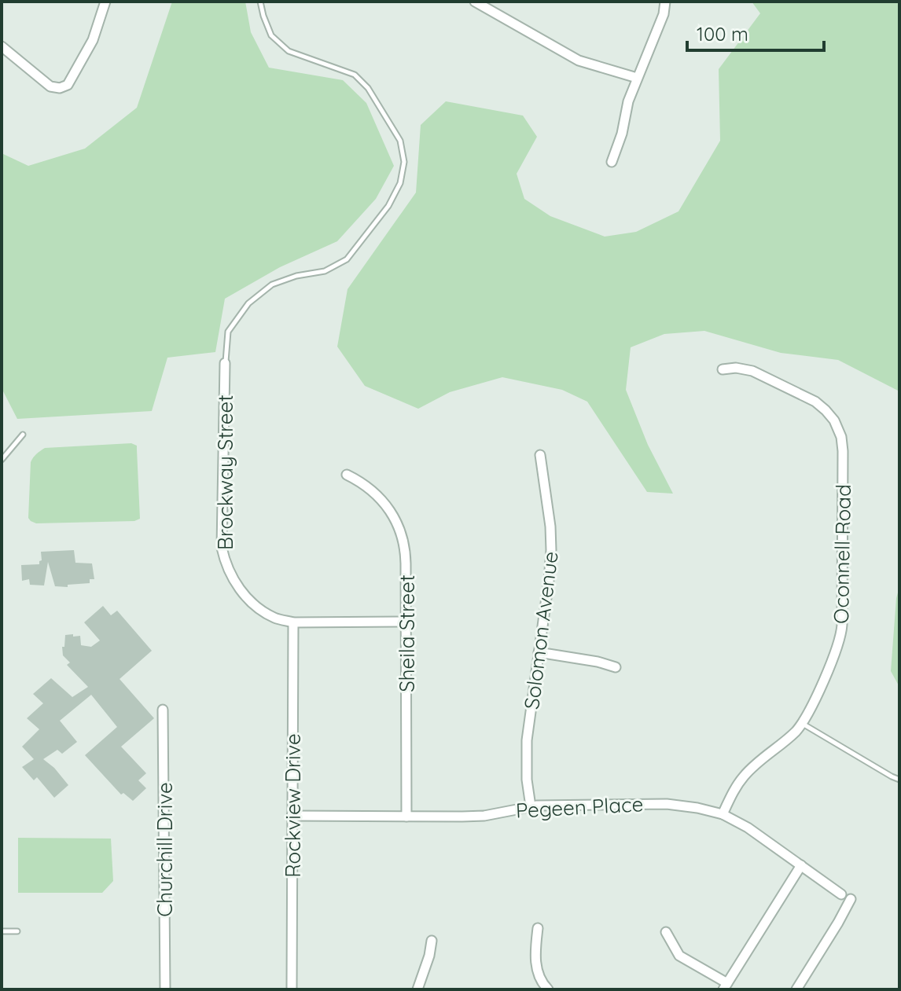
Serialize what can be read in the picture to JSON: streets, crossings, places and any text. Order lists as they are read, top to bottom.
{
  "streets": {
    "street": [
      "Brockway Street",
      "Oconnell Road",
      "Solomon Avenue",
      "Sheila Street",
      "Rockview Drive",
      "Pegeen Place",
      "Churchill Drive"
    ]
  },
  "crossings": [
    ["Brockway Street", "Sheila Street"],
    ["Brockway Street", "Rockview Drive"],
    ["Oconnell Road", "Pegeen Place"],
    ["Solomon Avenue", "Pegeen Place"],
    ["Sheila Street", "Pegeen Place"],
    ["Rockview Drive", "Pegeen Place"]
  ],
  "scale_bar": "100 m"
}
